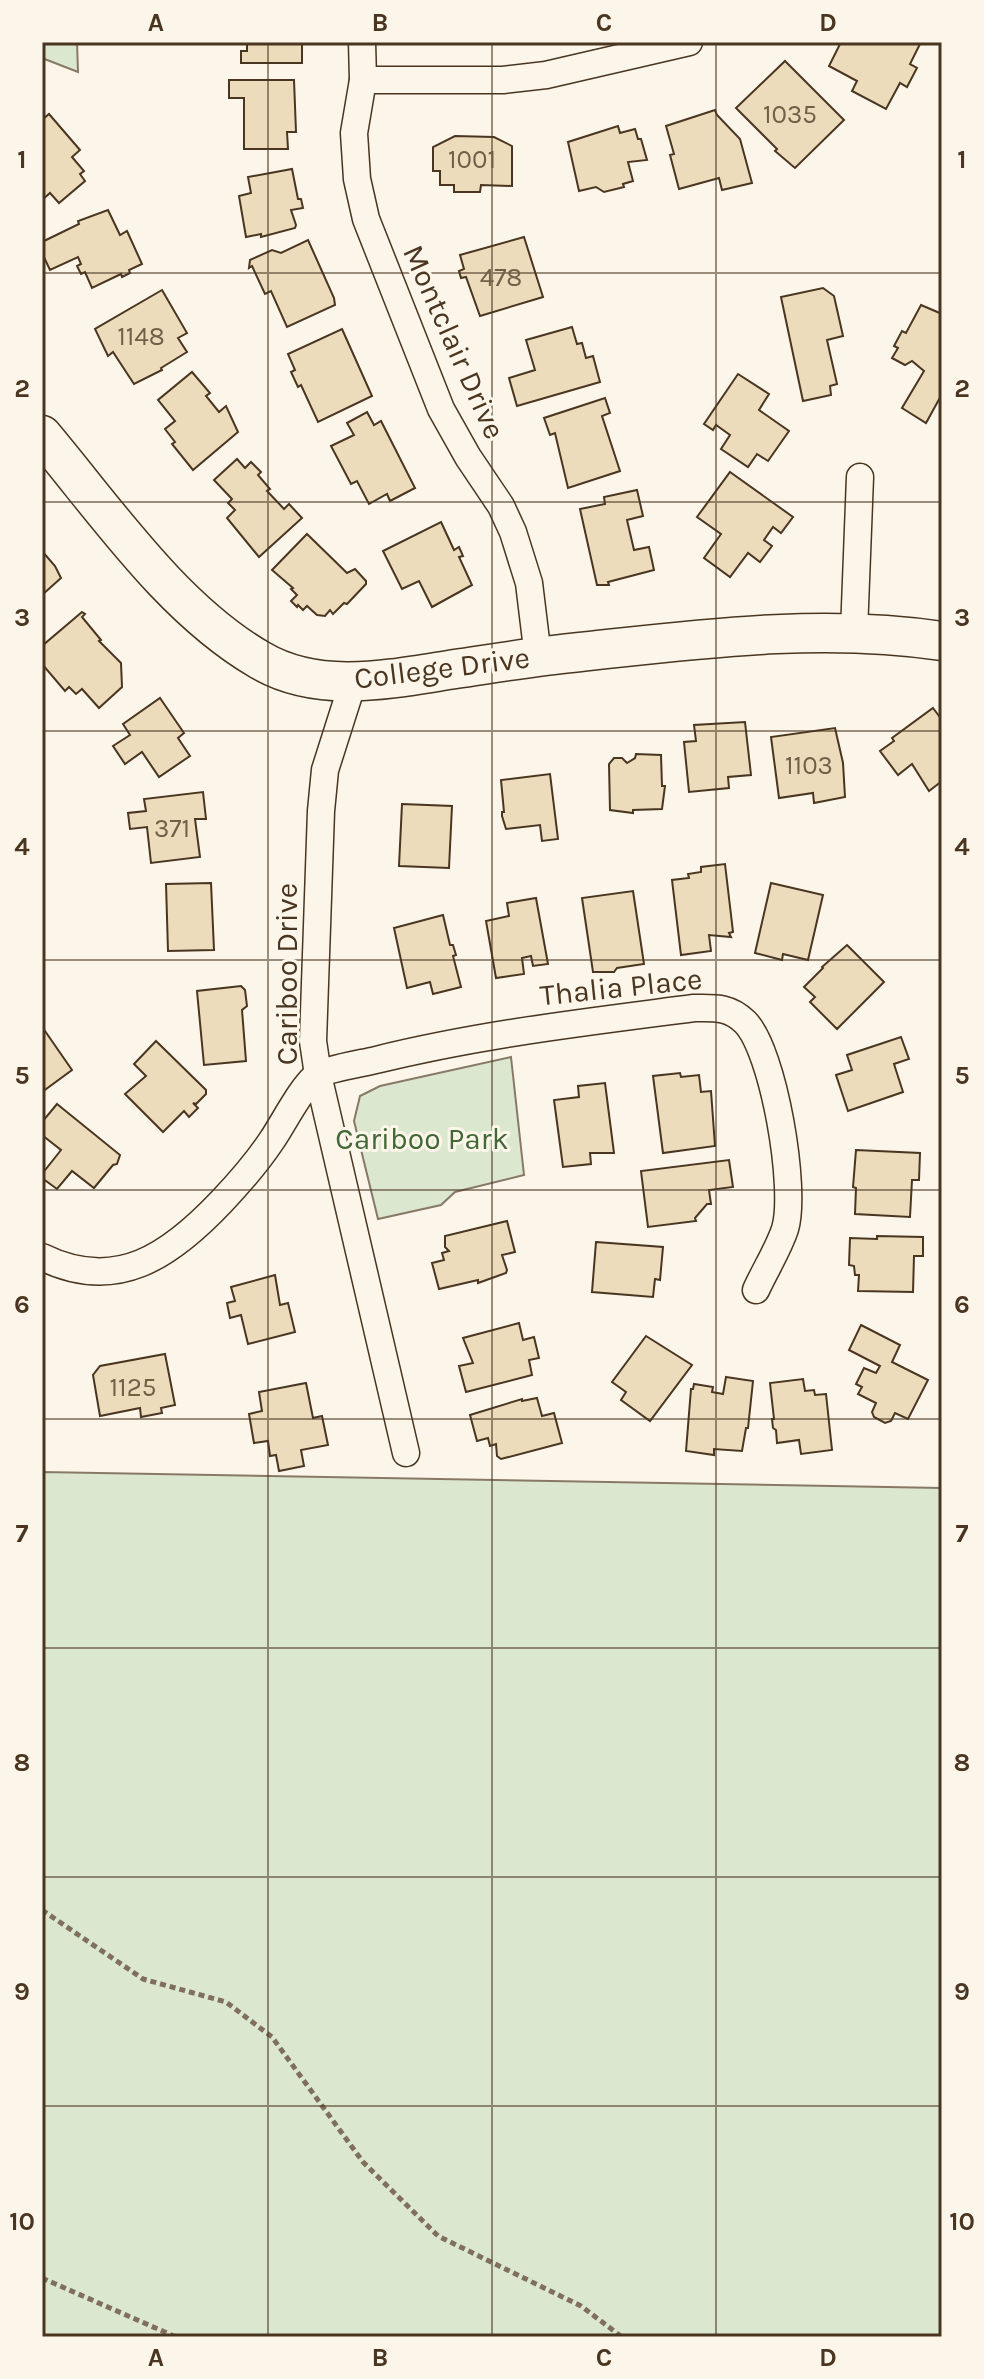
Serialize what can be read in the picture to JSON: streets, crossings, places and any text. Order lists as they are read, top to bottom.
{
  "streets": {
    "street": [
      "Montclair Drive",
      "College Drive",
      "Cariboo Drive",
      "Thalia Place"
    ]
  },
  "crossings": [
    ["Montclair Drive", "College Drive"],
    ["College Drive", "Cariboo Drive"],
    ["Cariboo Drive", "Thalia Place"]
  ],
  "parks": ["Cariboo Park"],
  "house_numbers": [
    "1035",
    "1001",
    "478",
    "1148",
    "1103",
    "371",
    "1125"
  ],
  "grid": {
    "columns": [
      "A",
      "B",
      "C",
      "D"
    ],
    "rows": [
      "1",
      "2",
      "3",
      "4",
      "5",
      "6",
      "7",
      "8",
      "9",
      "10"
    ]
  }
}
